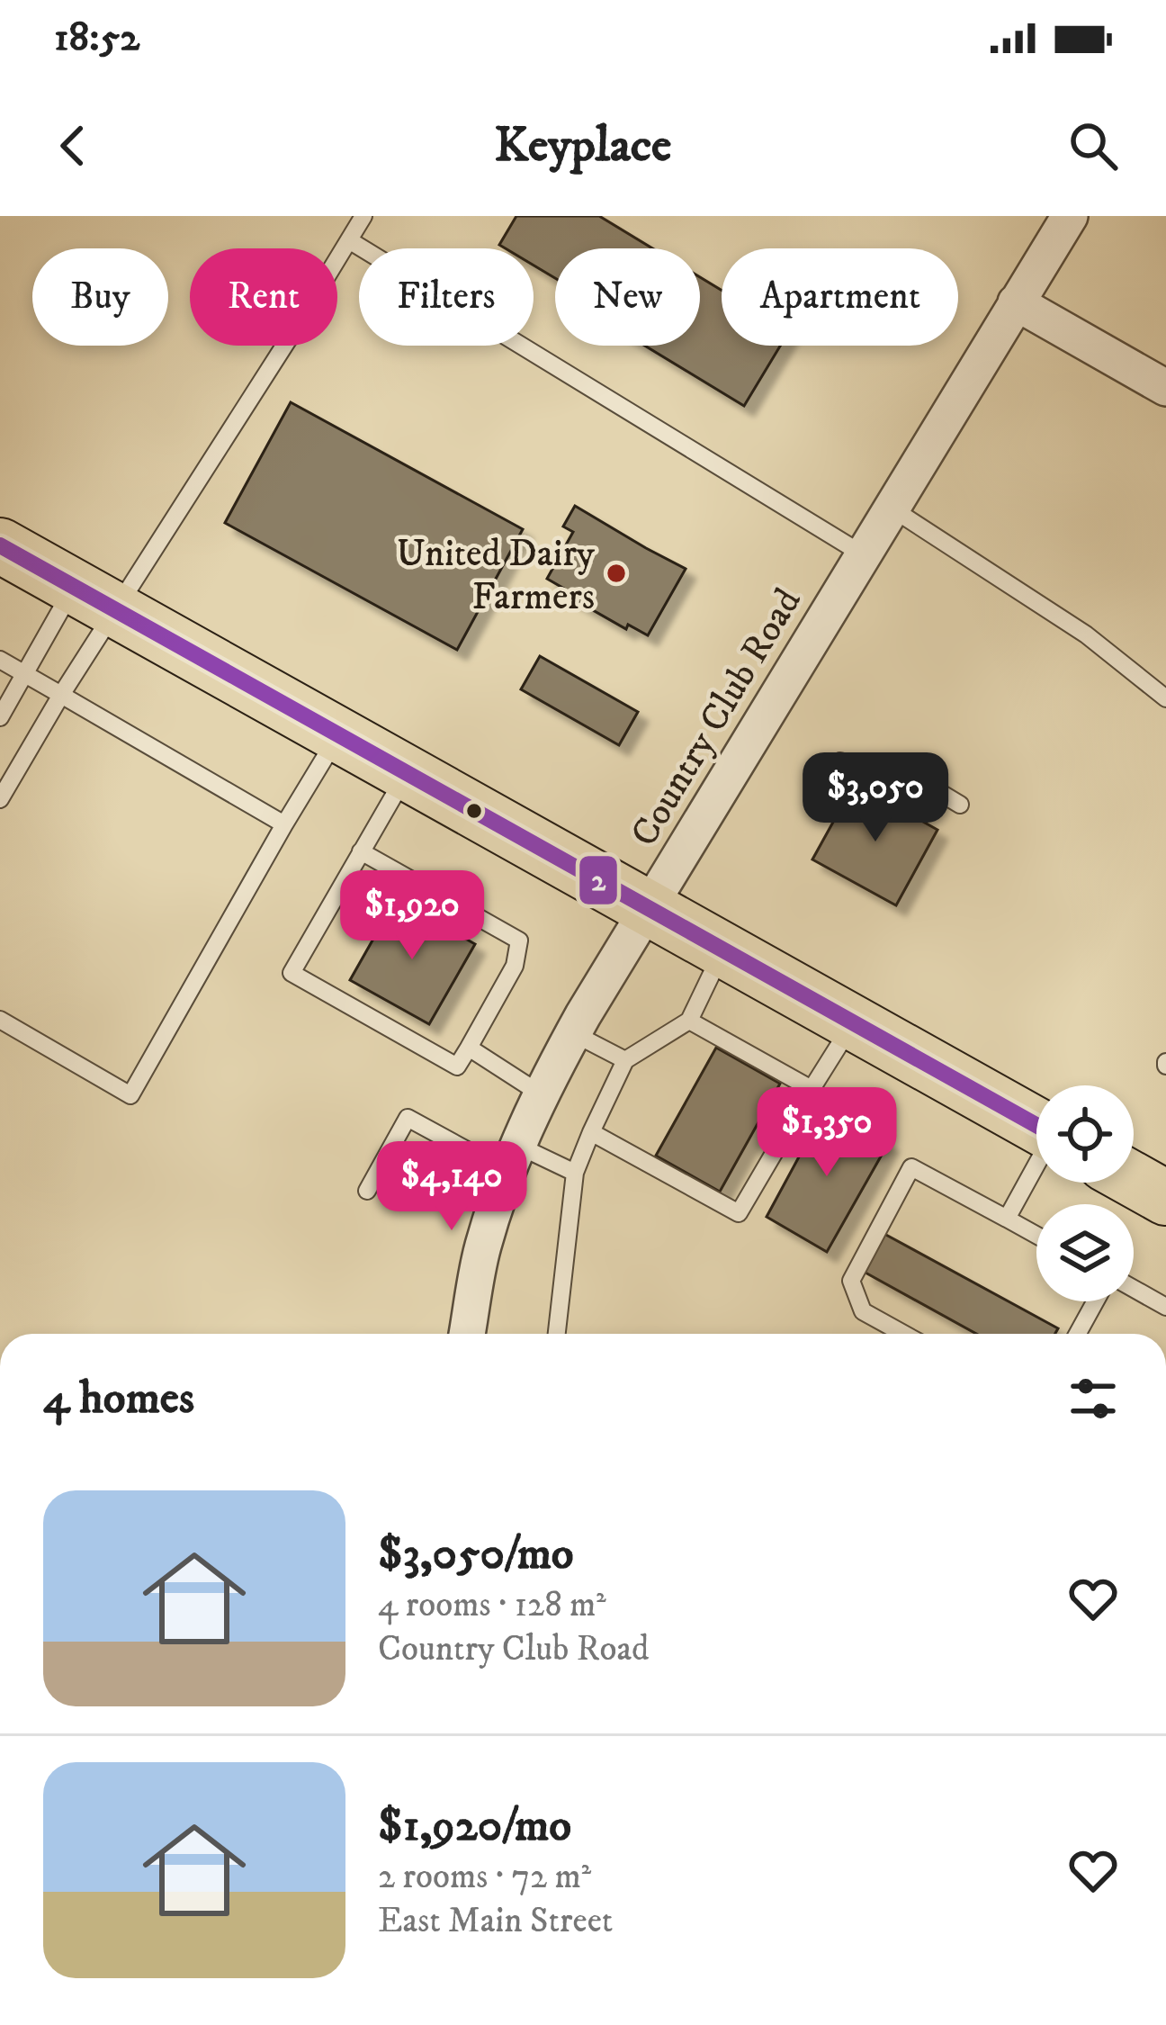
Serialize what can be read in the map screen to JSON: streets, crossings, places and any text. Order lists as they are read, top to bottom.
{
  "streets": {
    "street": ["Country Club Road"]
  },
  "places": ["United Dairy Farmers"],
  "lines": ["transit line 2"],
  "page": {
    "status": "18:52",
    "header": "Keyplace",
    "chip": [
      "Buy",
      "Rent",
      "Filters",
      "New",
      "Apartment"
    ],
    "price": [
      "$3,050",
      "$1,920",
      "$1,350",
      "$4,140"
    ],
    "heading": "4 homes",
    "list": [
      {
        "name": "$3,050/mo",
        "note": "4 rooms · 128 m² · Country Club Road"
      },
      {
        "name": "$1,920/mo",
        "note": "2 rooms · 72 m² · East Main Street"
      }
    ]
  }
}
